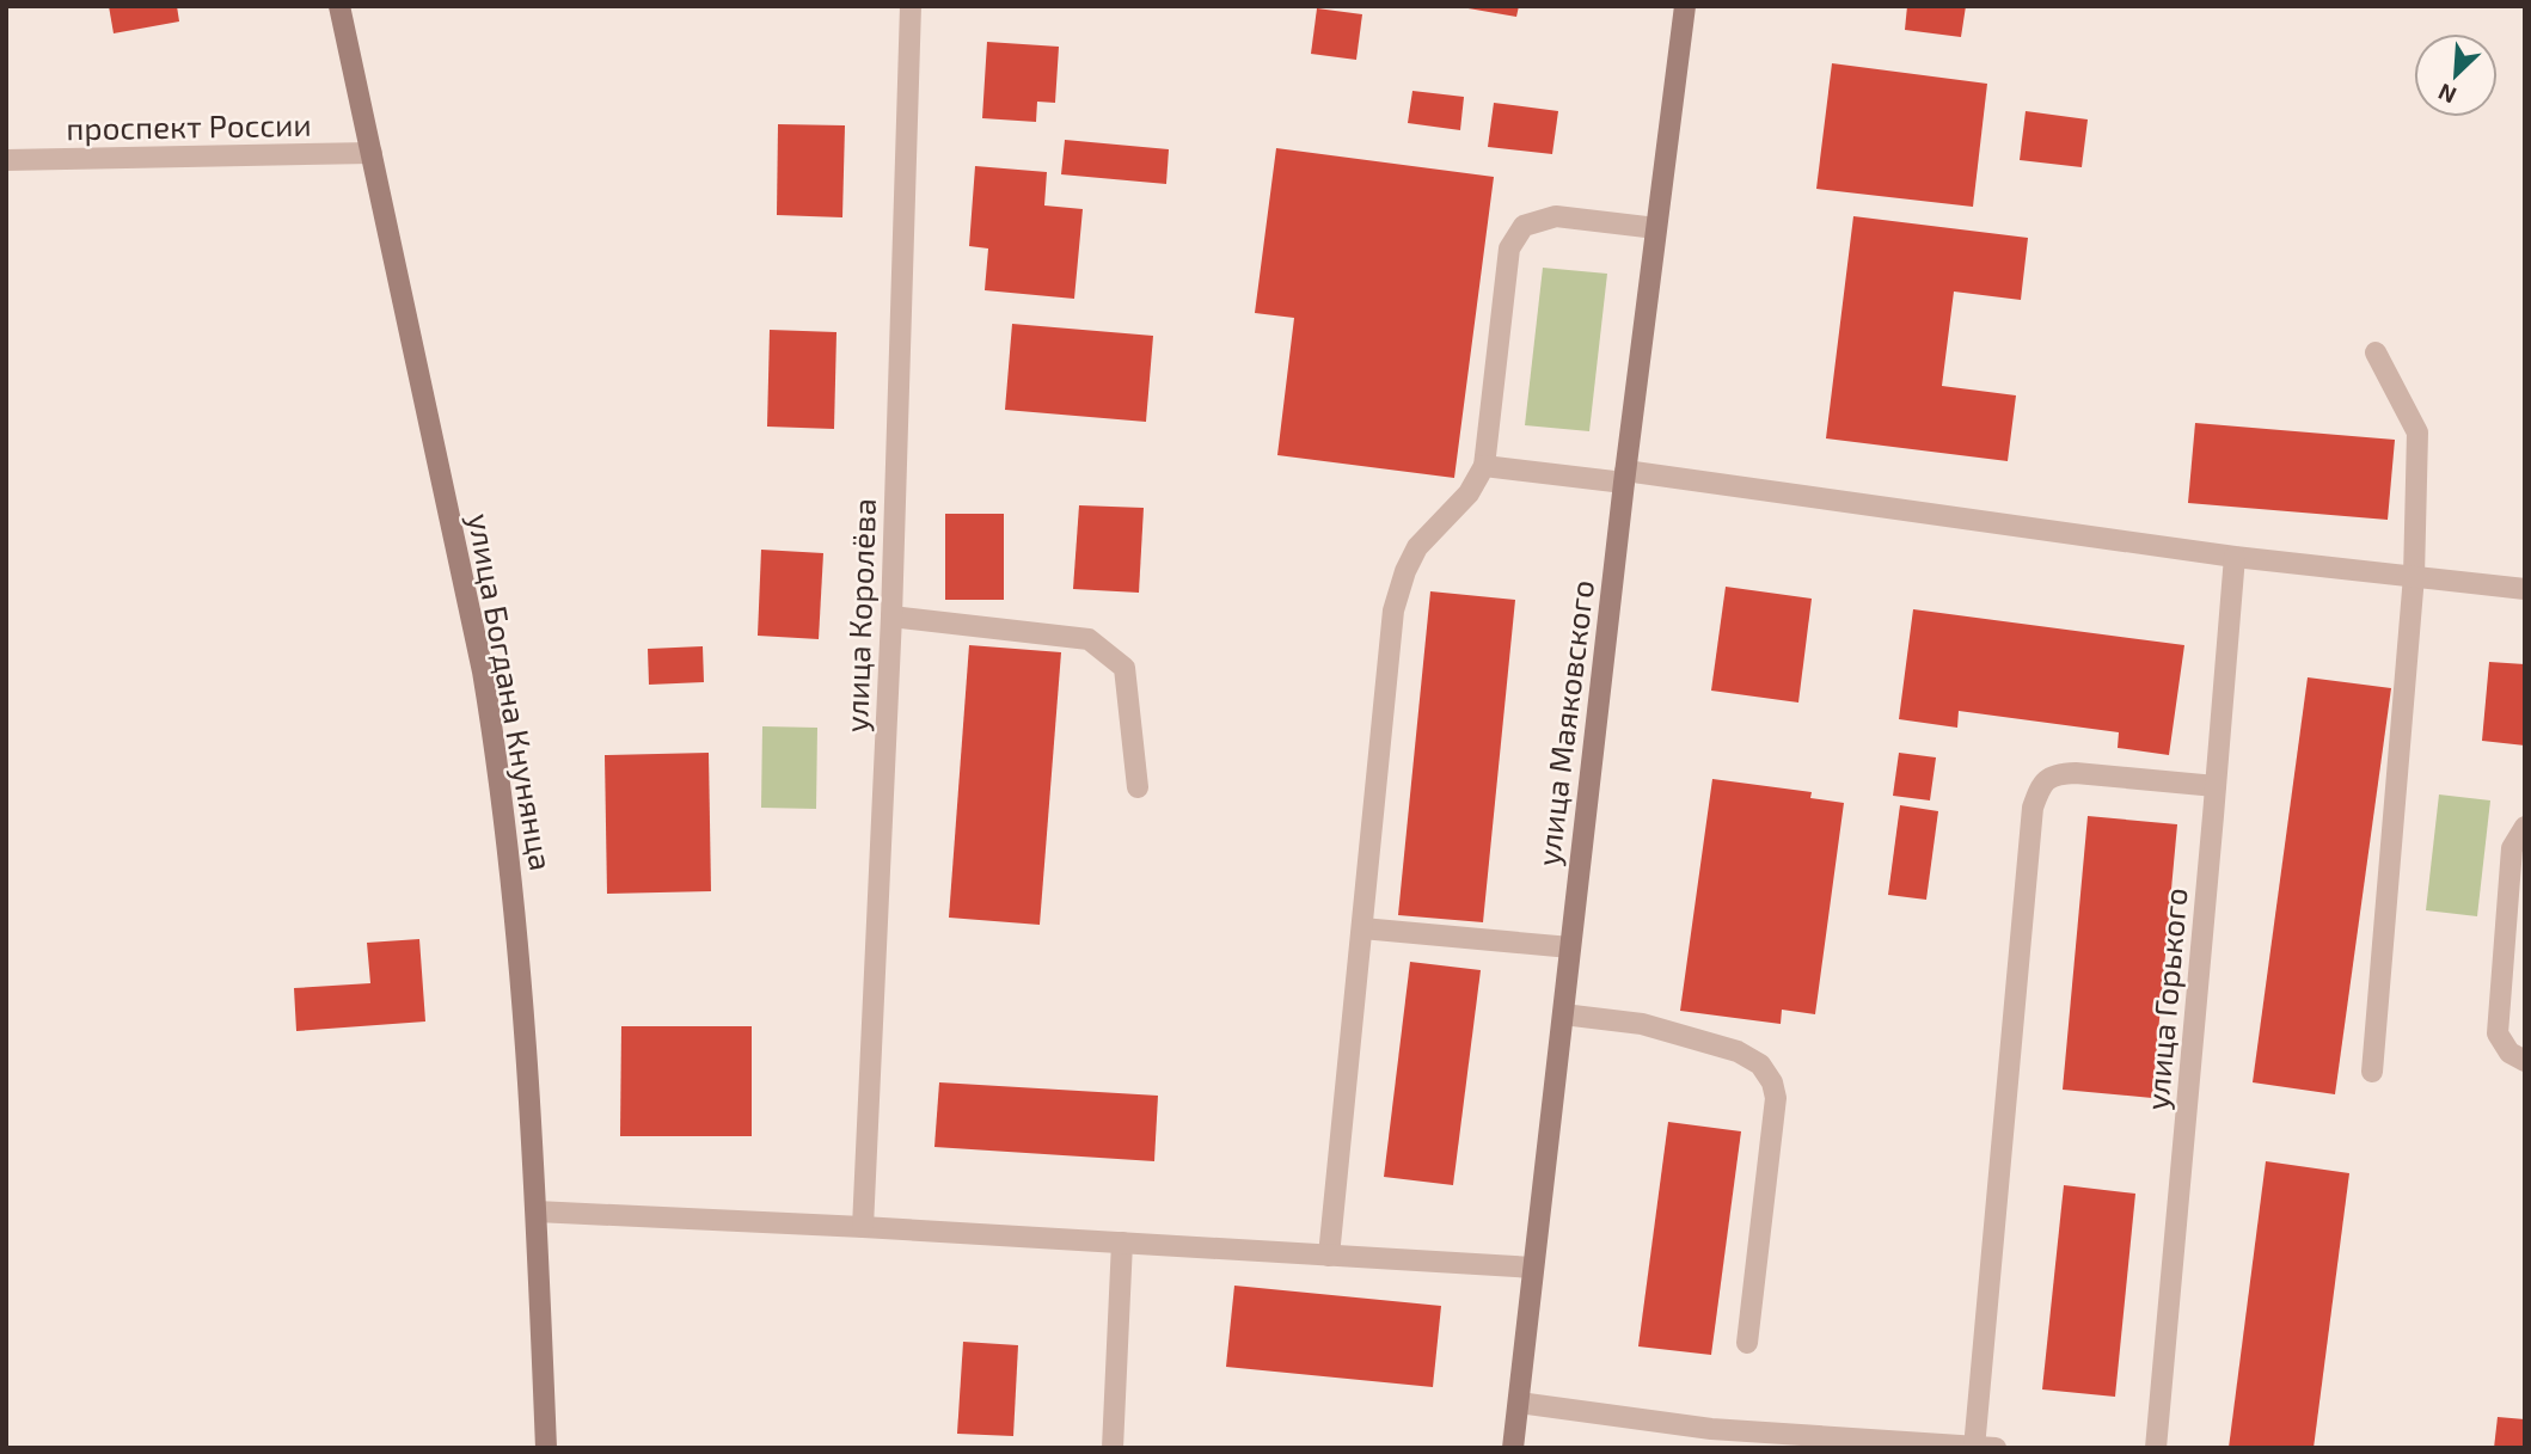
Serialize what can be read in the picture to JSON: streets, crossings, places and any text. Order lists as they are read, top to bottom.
{
  "streets": {
    "street": [
      "проспект России",
      "улица Королёва",
      "улица Богдана Кнунянца",
      "улица Маяковского",
      "улица Горького"
    ]
  },
  "crossings": [
    ["проспект России", "улица Богдана Кнунянца"]
  ],
  "north": "bottom left"
}
